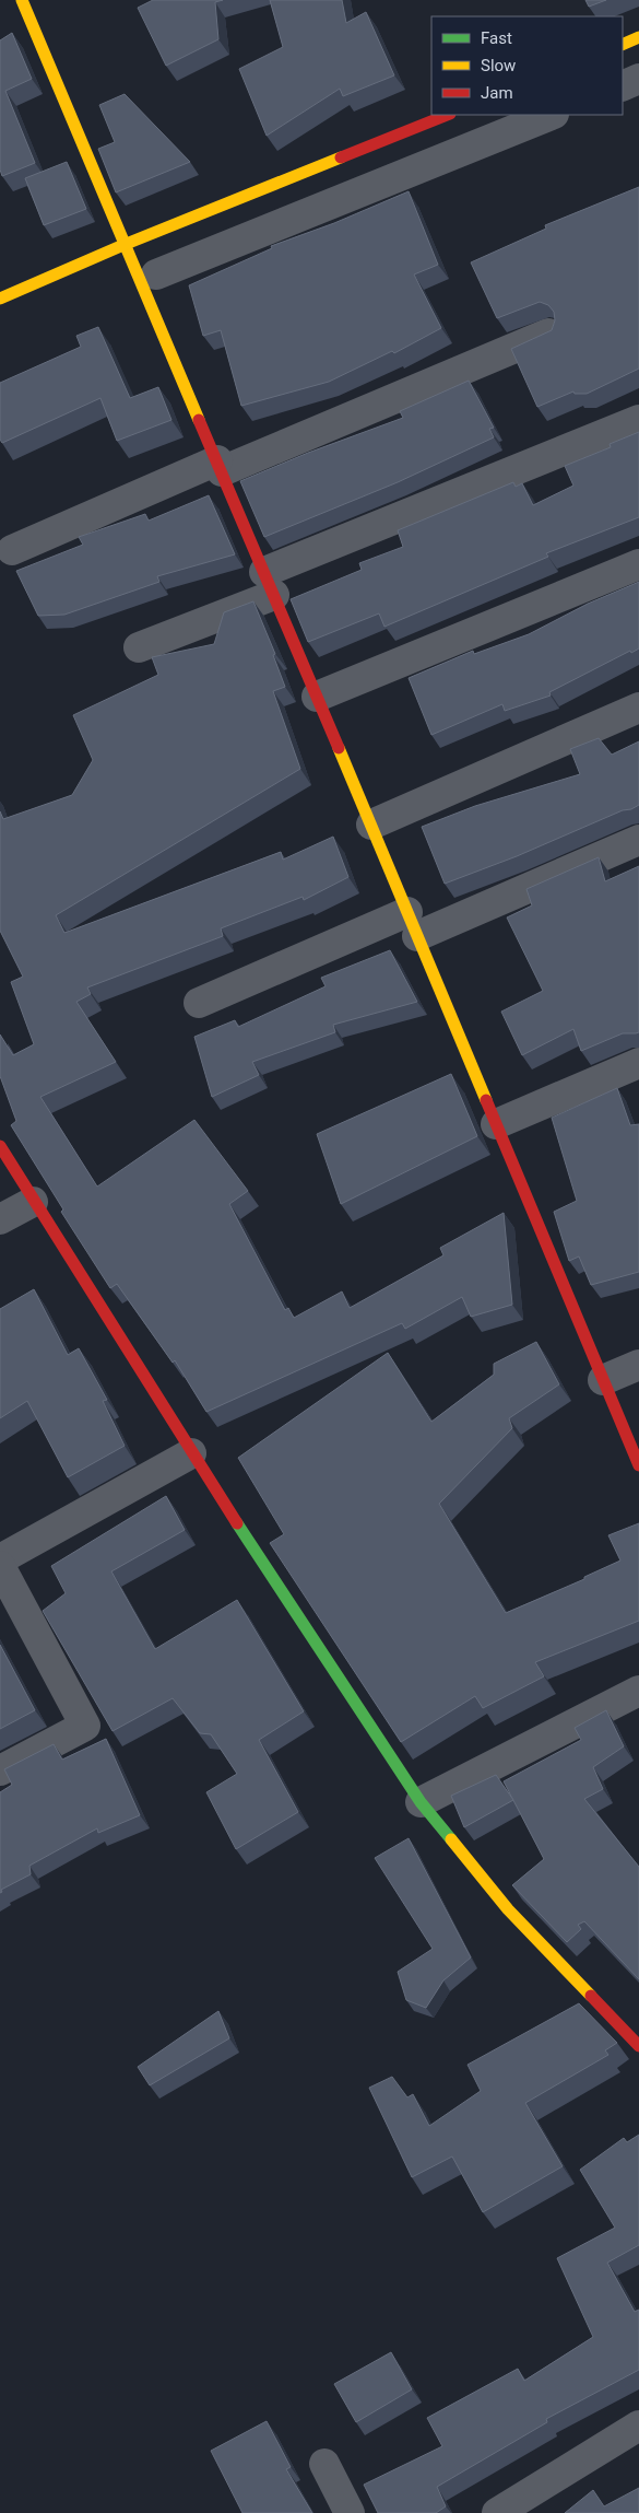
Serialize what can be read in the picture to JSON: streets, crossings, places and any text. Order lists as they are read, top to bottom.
{
  "legend": ["Fast", "Slow", "Jam"]
}
